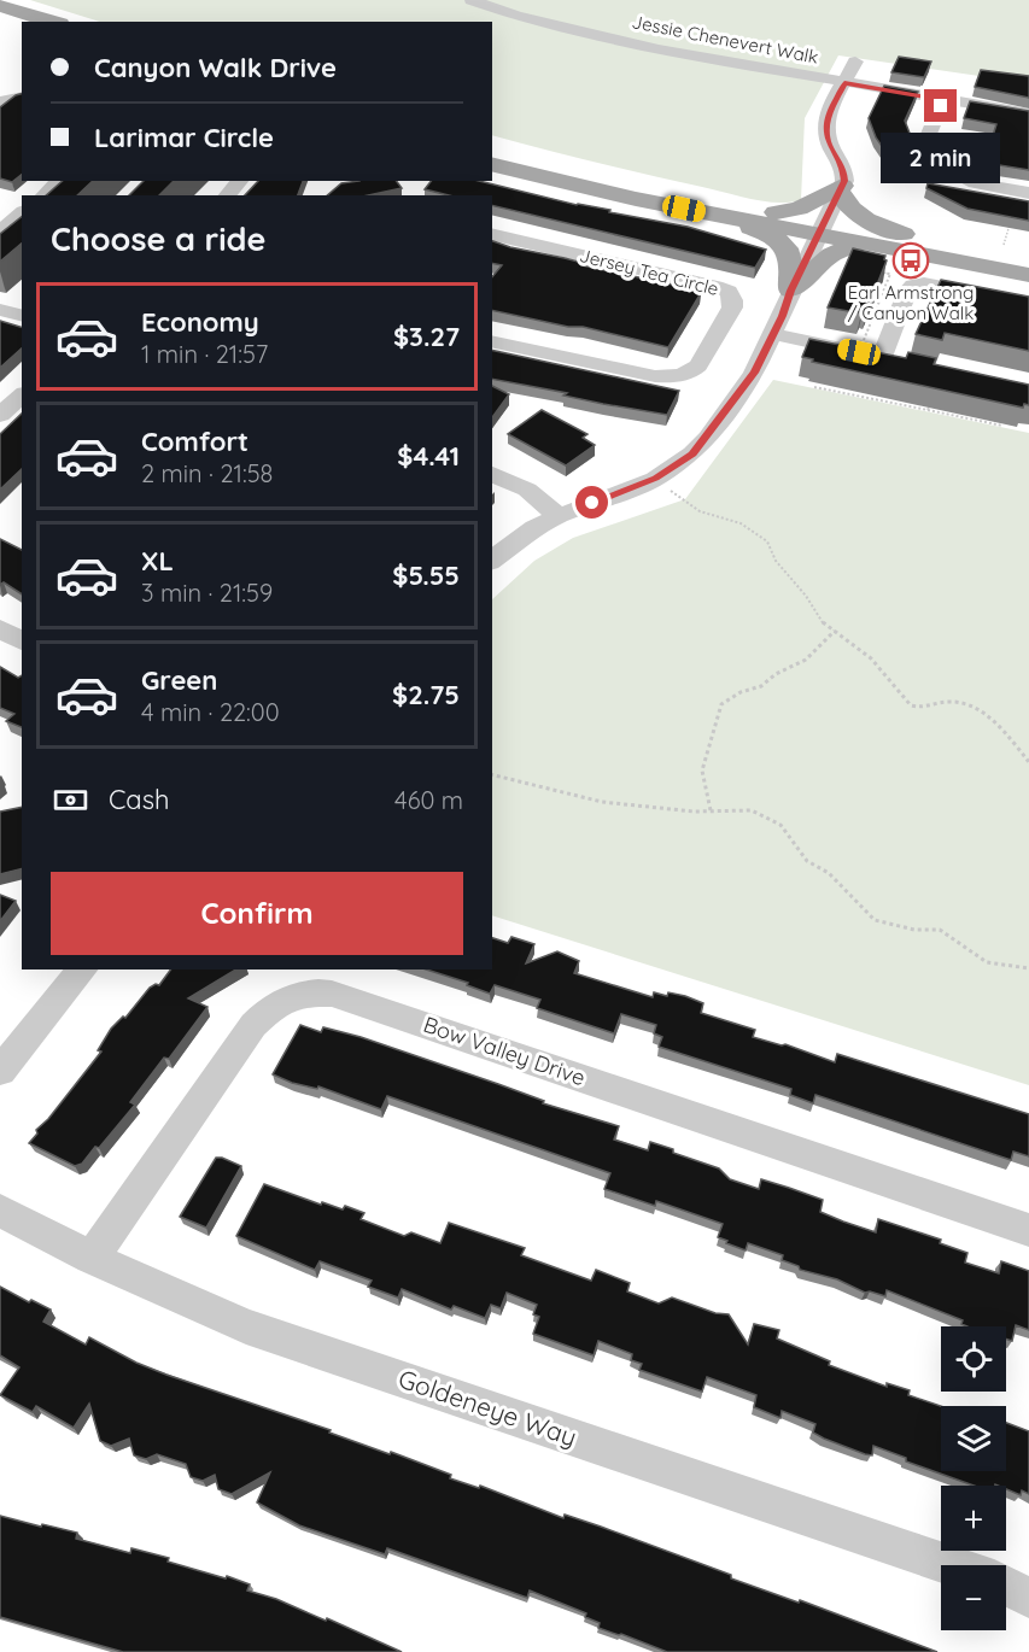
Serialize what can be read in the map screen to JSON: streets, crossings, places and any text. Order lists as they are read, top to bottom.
{
  "streets": {
    "street": [
      "Jessie Chenevert Walk",
      "Jersey Tea Circle",
      "Bow Valley Drive",
      "Goldeneye Way"
    ]
  },
  "crossings": [
    ["Bow Valley Drive", "Goldeneye Way"]
  ],
  "places": {
    "bus stop": ["Earl Armstrong / Canyon Walk"]
  },
  "page": {
    "banner": ["Canyon Walk Drive", "Larimar Circle"],
    "bubble": "2 min",
    "heading": "Choose a ride",
    "list": [
      {
        "name": "Economy",
        "note": "1 min · 21:57",
        "value": "$3.27"
      },
      {
        "name": "Comfort",
        "note": "2 min · 21:58",
        "value": "$4.41"
      },
      {
        "name": "XL",
        "note": "3 min · 21:59",
        "value": "$5.55"
      },
      {
        "name": "Green",
        "note": "4 min · 22:00",
        "value": "$2.75"
      }
    ],
    "pay": ["Cash", "460 m"],
    "buttons": "Confirm",
    "map_buttons": ["+", "−"]
  }
}
